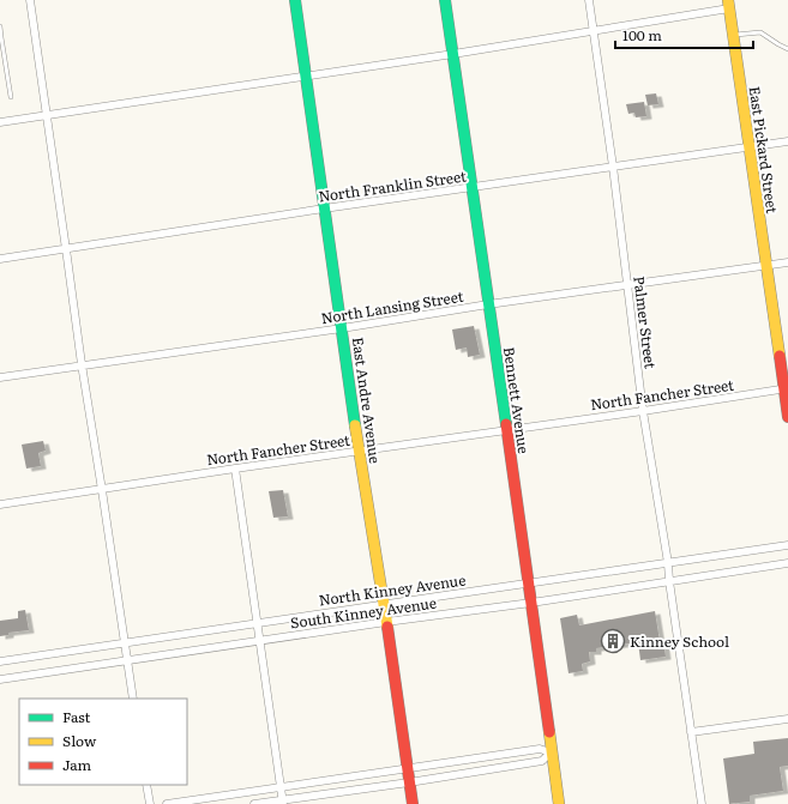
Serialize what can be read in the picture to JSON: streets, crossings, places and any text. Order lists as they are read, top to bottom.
{
  "streets": {
    "street": [
      "East Pickard Street",
      "North Franklin Street",
      "North Lansing Street",
      "Palmer Street",
      "North Fancher Street",
      "East Andre Avenue",
      "Bennett Avenue",
      "North Kinney Avenue",
      "South Kinney Avenue"
    ]
  },
  "crossings": [
    ["East Pickard Street", "North Franklin Street"],
    ["East Pickard Street", "North Lansing Street"],
    ["East Pickard Street", "North Fancher Street"],
    ["North Franklin Street", "Palmer Street"],
    ["North Franklin Street", "East Andre Avenue"],
    ["North Franklin Street", "Bennett Avenue"],
    ["North Lansing Street", "Palmer Street"],
    ["North Lansing Street", "East Andre Avenue"],
    ["North Lansing Street", "Bennett Avenue"],
    ["Palmer Street", "North Fancher Street"],
    ["Palmer Street", "North Kinney Avenue"],
    ["Palmer Street", "South Kinney Avenue"],
    ["North Fancher Street", "East Andre Avenue"],
    ["North Fancher Street", "Bennett Avenue"],
    ["East Andre Avenue", "North Kinney Avenue"],
    ["East Andre Avenue", "South Kinney Avenue"],
    ["Bennett Avenue", "North Kinney Avenue"],
    ["Bennett Avenue", "South Kinney Avenue"]
  ],
  "places": {
    "building": ["Kinney School"]
  },
  "legend": ["Fast", "Slow", "Jam"],
  "scale_bar": "100 m"
}
